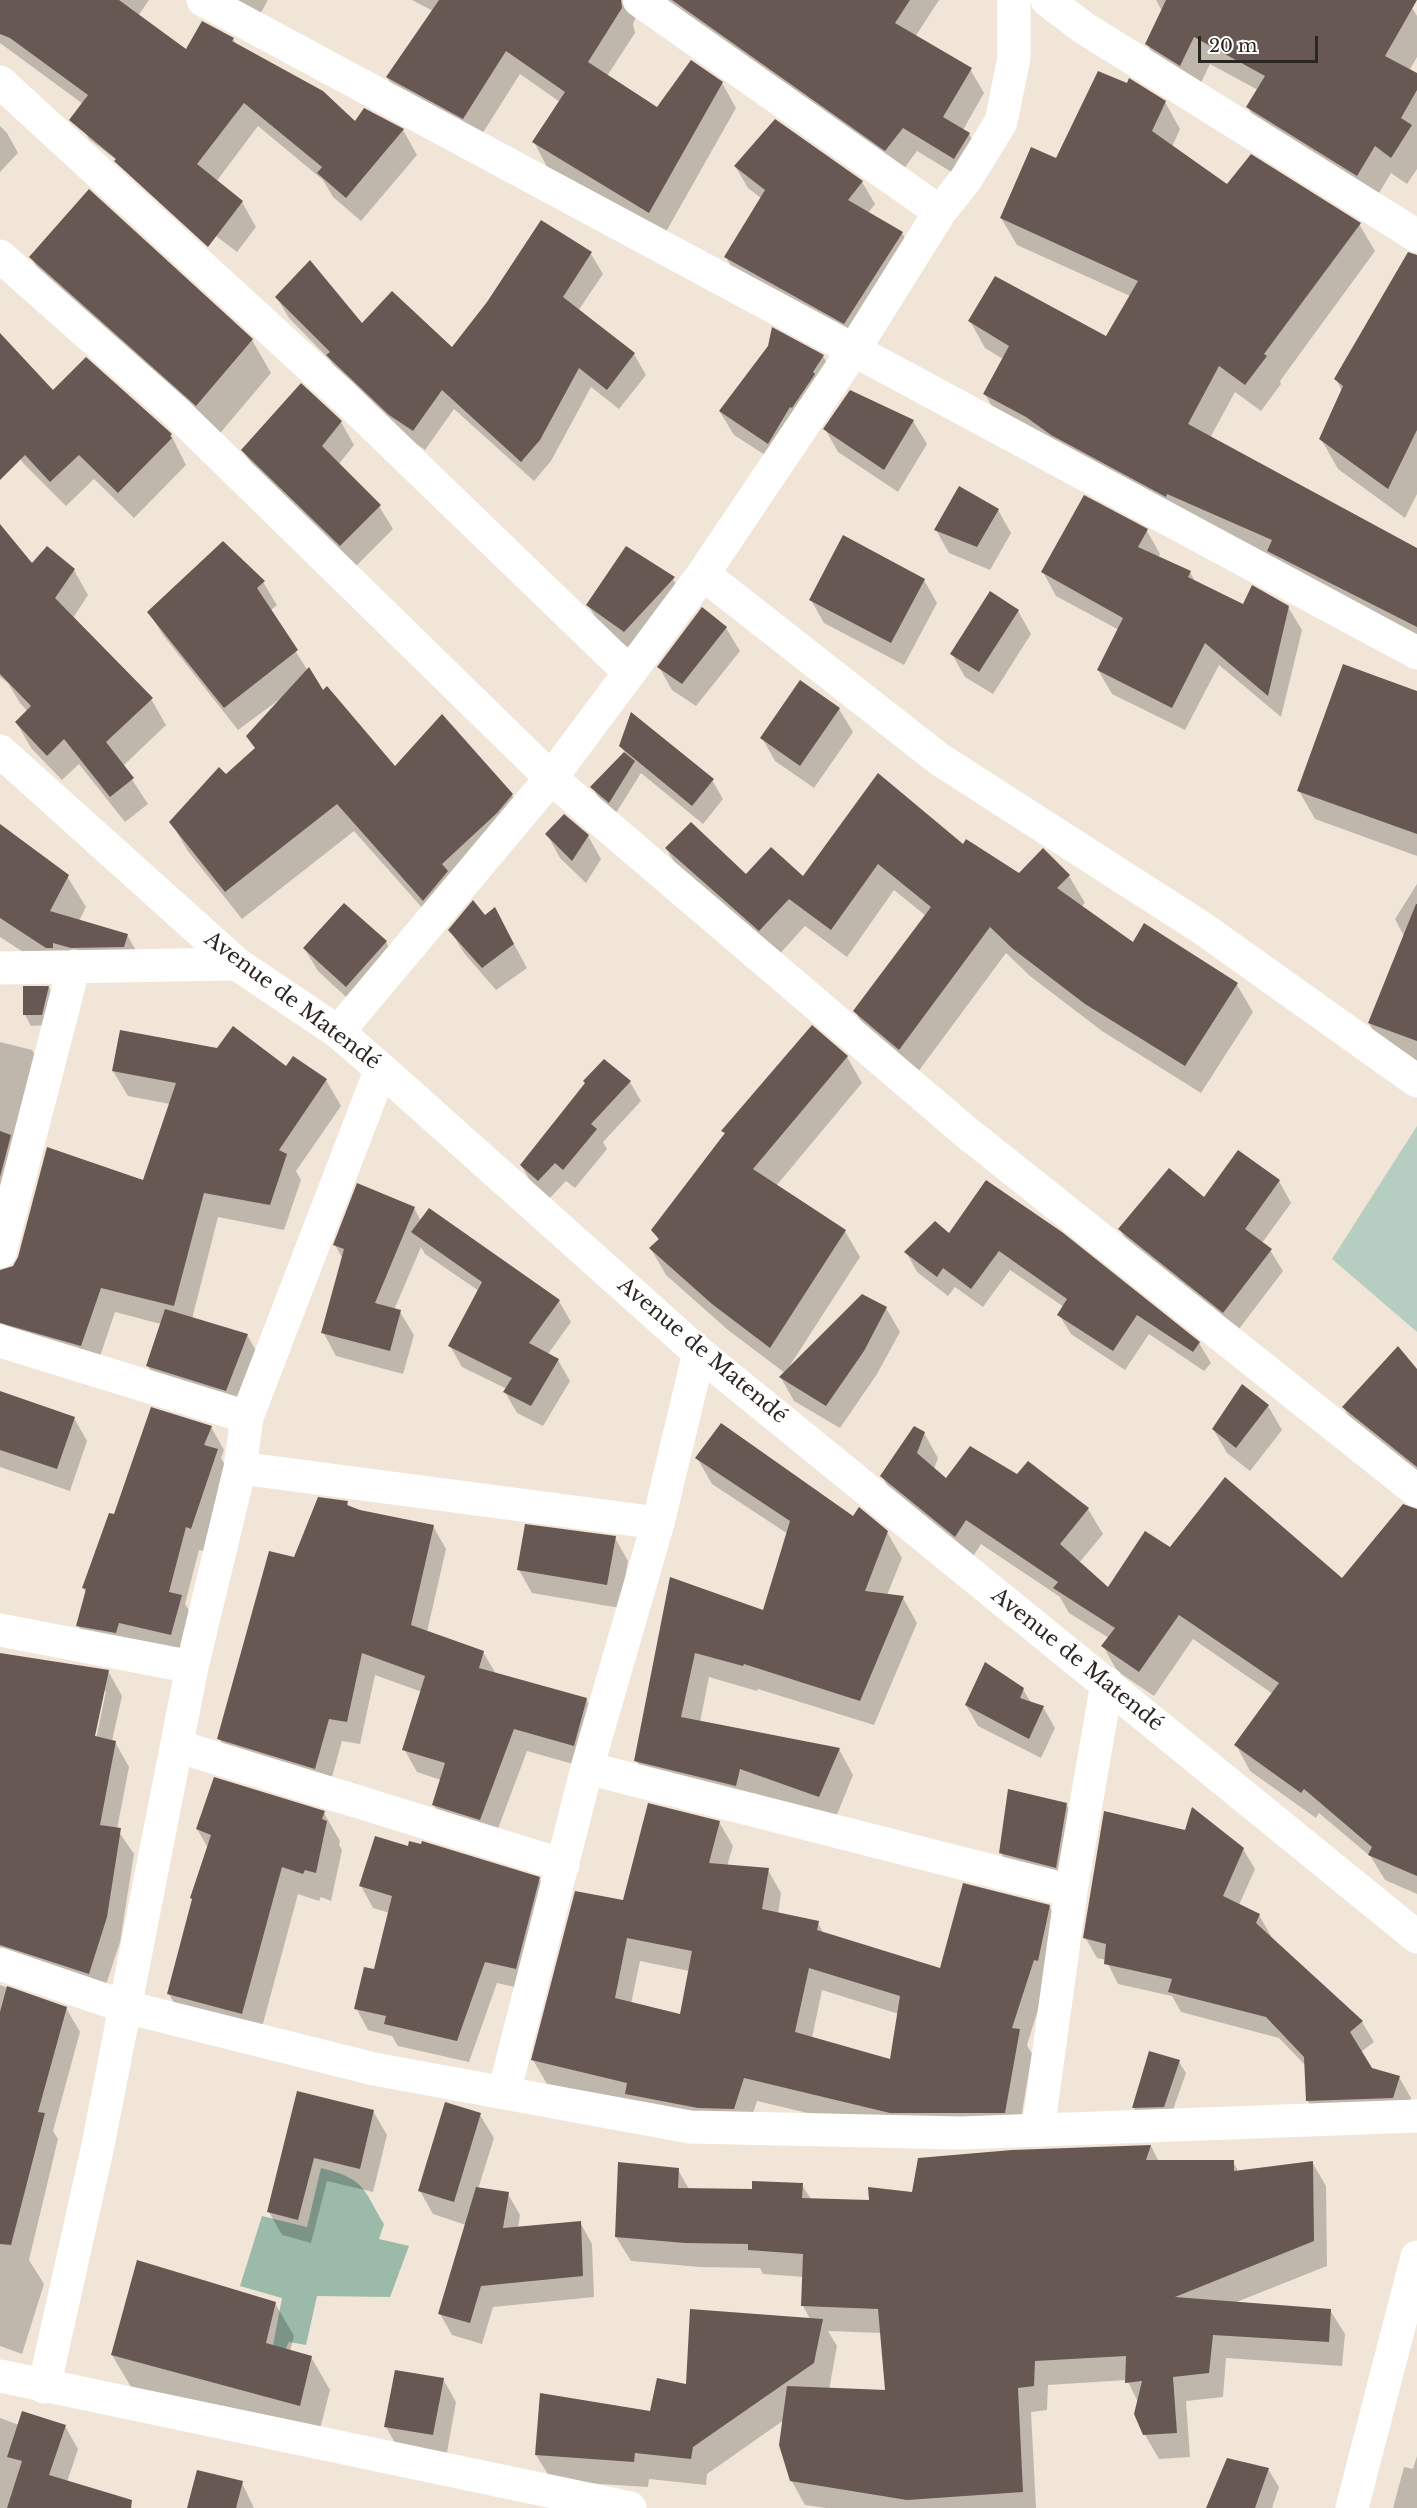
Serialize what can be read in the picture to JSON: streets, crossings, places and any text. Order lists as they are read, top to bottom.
{
  "streets": {
    "street": ["Avenue de Matendé"]
  },
  "scale_bar": "20 m"
}
